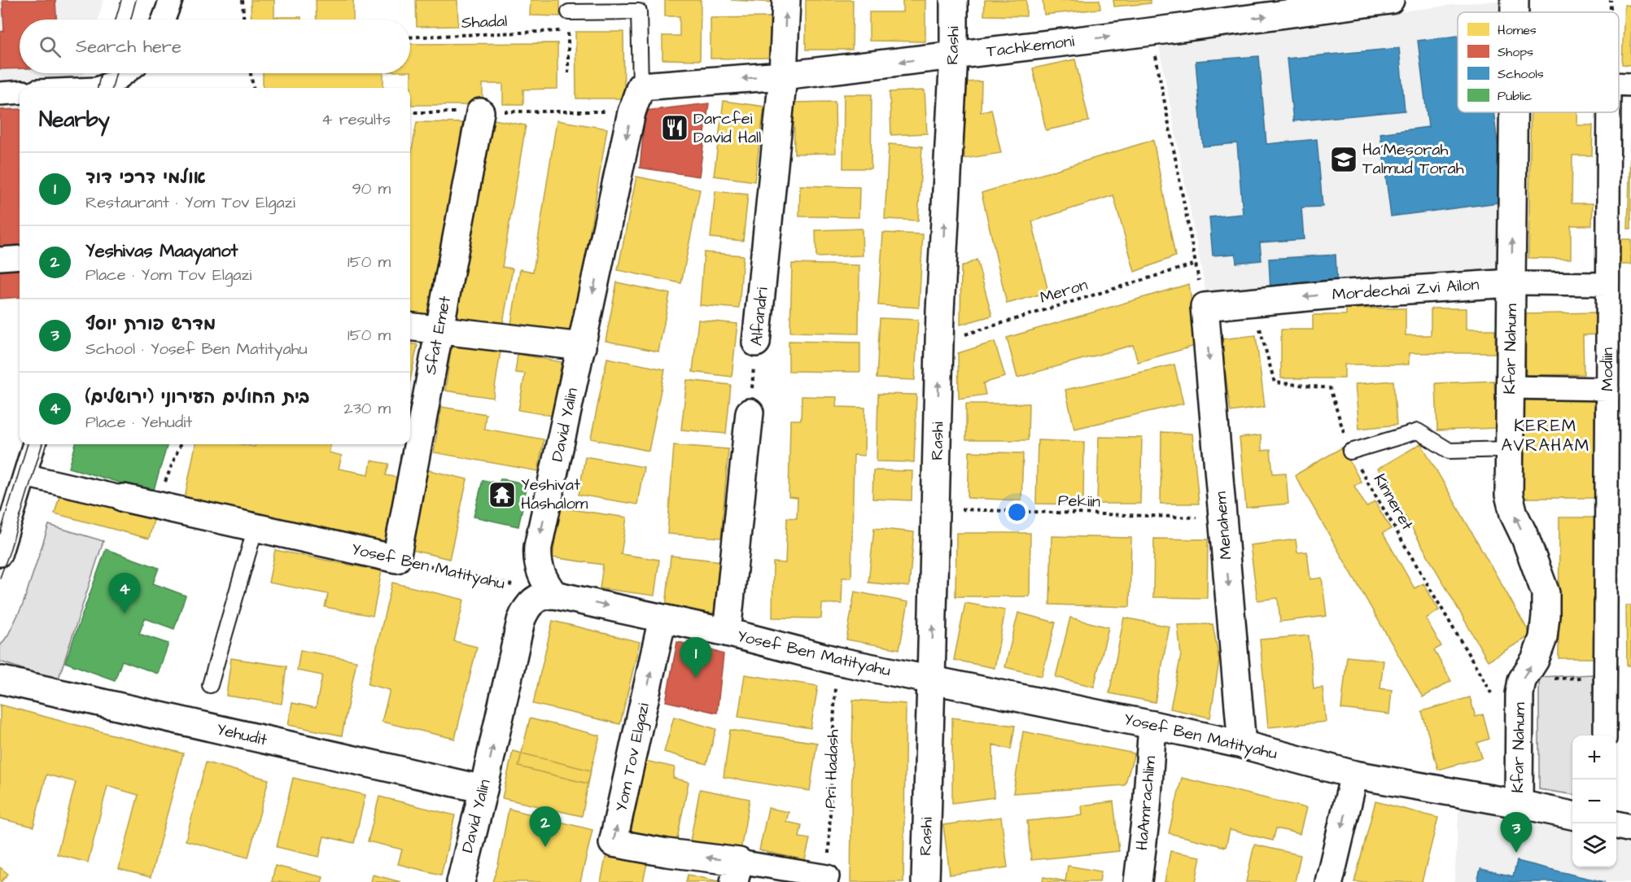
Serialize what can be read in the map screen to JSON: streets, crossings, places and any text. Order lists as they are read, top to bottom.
{
  "streets": {
    "street": [
      "Rashi",
      "Tachkemoni",
      "Mordechai Zvi Ailon",
      "Alfandri",
      "Sfat Emet",
      "Kfar Nahum",
      "Modiin",
      "David Yalin",
      "Menahem",
      "Yosef Ben Matityahu",
      "Yehudit",
      "Yom Tov Elgazi",
      "HaAmrachlim"
    ],
    "path": [
      "Shadal",
      "Meron",
      "Pekiin",
      "Kinneret",
      "Pri Hadash"
    ]
  },
  "crossings": [
    ["Rashi", "Tachkemoni"],
    ["Rashi", "Meron"],
    ["Rashi", "Pekiin"],
    ["Rashi", "Yosef Ben Matityahu"],
    ["Tachkemoni", "Alfandri"],
    ["Tachkemoni", "David Yalin"],
    ["Mordechai Zvi Ailon", "Kfar Nahum"],
    ["Mordechai Zvi Ailon", "Modiin"],
    ["Mordechai Zvi Ailon", "Kinneret"],
    ["Mordechai Zvi Ailon", "Menahem"],
    ["Sfat Emet", "Yosef Ben Matityahu"],
    ["Kfar Nahum", "Yosef Ben Matityahu"],
    ["David Yalin", "Yosef Ben Matityahu"],
    ["David Yalin", "Yehudit"],
    ["Pekiin", "Menahem"],
    ["Menahem", "Yosef Ben Matityahu"],
    ["Yosef Ben Matityahu", "Yom Tov Elgazi"],
    ["Yosef Ben Matityahu", "Pri Hadash"],
    ["Yosef Ben Matityahu", "HaAmrachlim"]
  ],
  "one_way": ["Mordechai Zvi Ailon", "Kfar Nahum", "Menahem"],
  "districts": ["KEREM AVRAHAM"],
  "places": {
    "restaurant": ["Darcfei David Hall"],
    "school or university": ["Ha'Mesorah Talmud Torah"],
    "temple": ["Yeshivat Hashalom"]
  },
  "legend": [
    "Homes",
    "Shops",
    "Schools",
    "Public"
  ],
  "page": {
    "search": "Search here",
    "heading": ["Nearby", "4 results"],
    "list": [
      {
        "mark": "1",
        "name": "אולמי דרכי דוד",
        "note": "Restaurant · Yom Tov Elgazi",
        "value": "90 m"
      },
      {
        "mark": "2",
        "name": "Yeshivas Maayanot",
        "note": "Place · Yom Tov Elgazi",
        "value": "150 m"
      },
      {
        "mark": "3",
        "name": "מדרש פורת יוסף",
        "note": "School · Yosef Ben Matityahu",
        "value": "150 m"
      },
      {
        "mark": "4",
        "name": "בית החולים העירוני (ירושלים)",
        "note": "Place · Yehudit",
        "value": "230 m"
      }
    ],
    "pins": [
      "4",
      "1",
      "2",
      "3"
    ],
    "map_buttons": ["+", "−"]
  }
}
